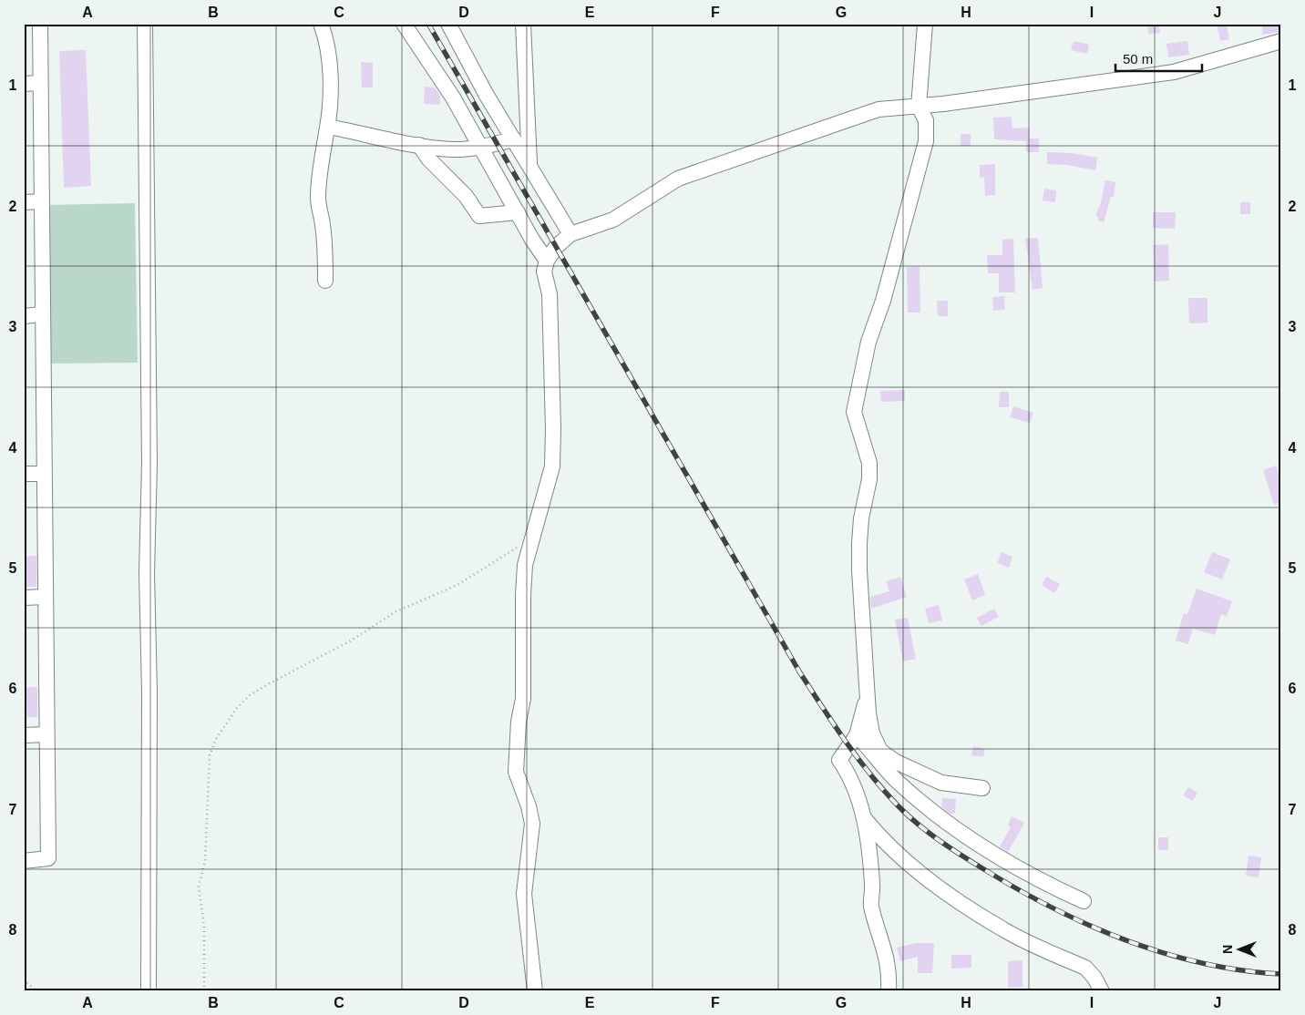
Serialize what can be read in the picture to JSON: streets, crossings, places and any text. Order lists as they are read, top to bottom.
{
  "scale_bar": "50 m",
  "north": "left",
  "grid": {
    "columns": [
      "A",
      "B",
      "C",
      "D",
      "E",
      "F",
      "G",
      "H",
      "I",
      "J"
    ],
    "rows": [
      "1",
      "2",
      "3",
      "4",
      "5",
      "6",
      "7",
      "8"
    ]
  }
}
